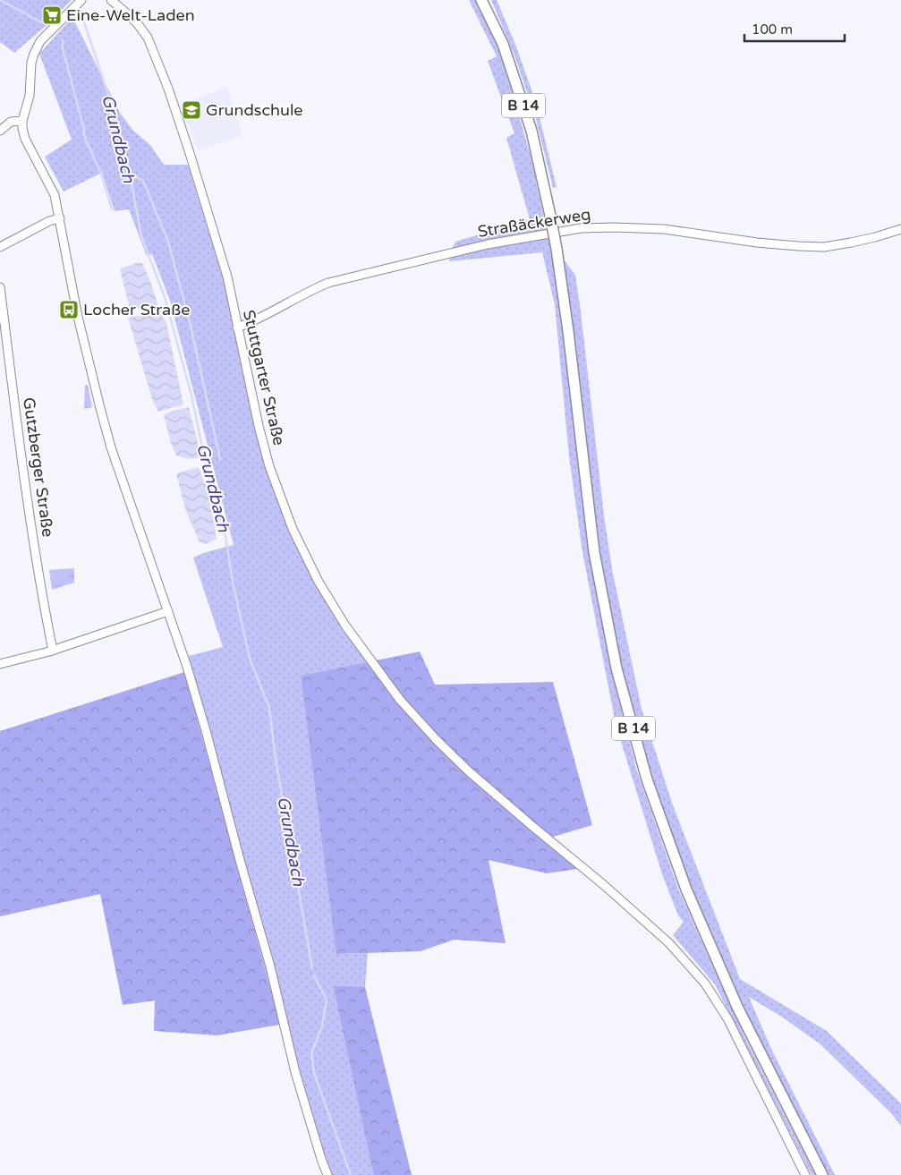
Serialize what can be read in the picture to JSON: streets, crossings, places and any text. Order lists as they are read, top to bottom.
{
  "streets": {
    "main road": ["B 14"],
    "street": ["Straßäckerweg", "Stuttgarter Straße", "Gutzberger Straße"]
  },
  "crossings": [
    ["Straßäckerweg", "Stuttgarter Straße"]
  ],
  "water": ["Grundbach"],
  "places": {
    "supermarket": ["Eine-Welt-Laden"],
    "school or university": ["Grundschule"],
    "bus stop": ["Locher Straße"]
  },
  "scale_bar": "100 m"
}
